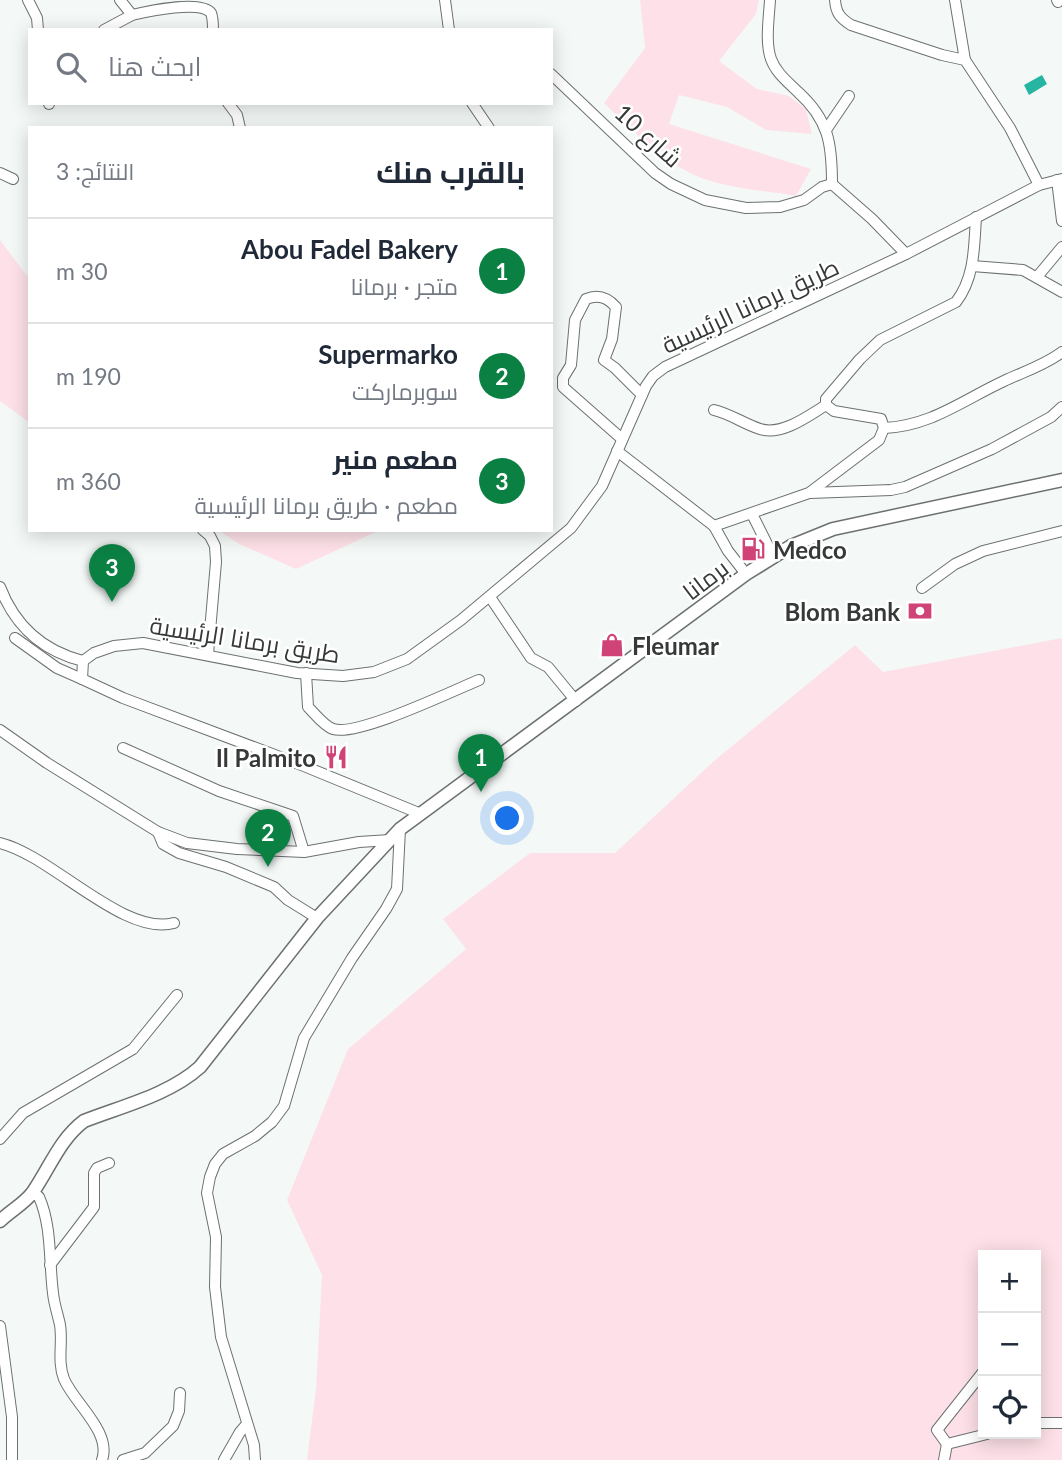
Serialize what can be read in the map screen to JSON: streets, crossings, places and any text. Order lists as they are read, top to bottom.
{
  "streets": {
    "main road": ["برمانا"],
    "street": ["شارع 10", "طريق برمانا الرئيسية"]
  },
  "places": {
    "fuel station": ["Medco"],
    "bank": ["Blom Bank"],
    "shop": ["Fleumar"],
    "restaurant": ["Il Palmito"]
  },
  "page": {
    "search": "ابحث هنا",
    "heading": ["بالقرب منك", "النتائج: 3"],
    "list": [
      {
        "mark": "1",
        "name": "Abou Fadel Bakery",
        "note": "متجر · برمانا",
        "value": "30 m"
      },
      {
        "mark": "2",
        "name": "Supermarko",
        "note": "سوبرماركت",
        "value": "190 m"
      },
      {
        "mark": "3",
        "name": "مطعم منير",
        "note": "مطعم · طريق برمانا الرئيسية",
        "value": "360 m"
      }
    ],
    "pins": ["3", "1", "2"],
    "map_buttons": ["+", "−"]
  }
}
